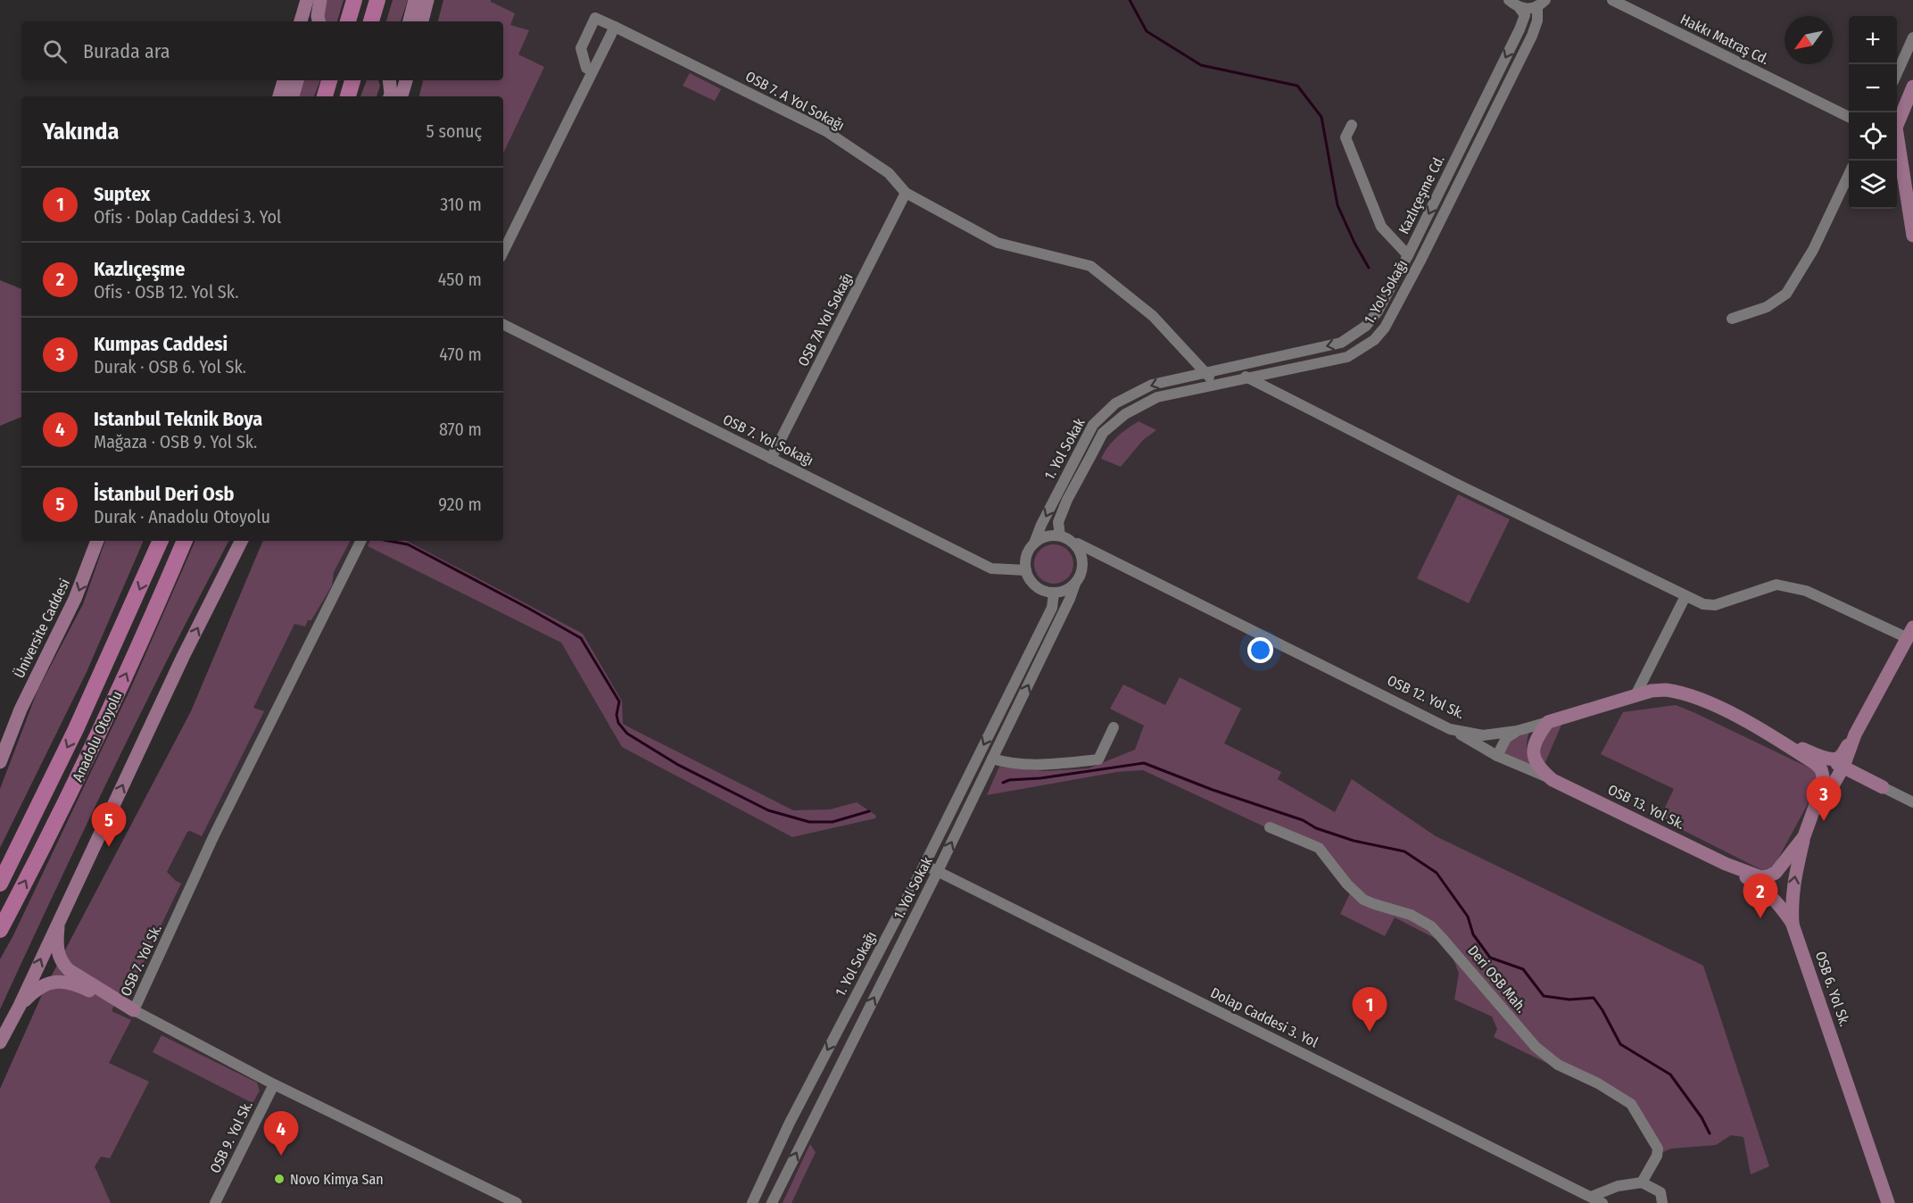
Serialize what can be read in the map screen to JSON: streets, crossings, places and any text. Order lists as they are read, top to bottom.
{
  "streets": {
    "highway": ["Anadolu Otoyolu"],
    "main road": [
      "Üniversite Caddesi",
      "OSB 12. Yol Sk.",
      "OSB 13. Yol Sk.",
      "OSB 6. Yol Sk."
    ],
    "street": [
      "Hakkı Matraş Cd.",
      "OSB 7. A Yol Sokağı",
      "Kazlıçeşme Cd.",
      "1. Yol Sokağı",
      "OSB 7A Yol Sokağı",
      "OSB 7. Yol Sokağı",
      "1. Yol Sokak",
      "OSB 7. Yol Sk.",
      "Deri OSB Mah.",
      "Dolap Caddesi 3. Yol",
      "OSB 9. Yol Sk."
    ]
  },
  "crossings": [
    ["OSB 7. A Yol Sokağı", "Kazlıçeşme Cd."],
    ["OSB 7. A Yol Sokağı", "1. Yol Sokağı"],
    ["OSB 7. A Yol Sokağı", "OSB 7A Yol Sokağı"],
    ["OSB 7. A Yol Sokağı", "1. Yol Sokak"],
    ["Kazlıçeşme Cd.", "1. Yol Sokak"],
    ["1. Yol Sokağı", "OSB 7. Yol Sokağı"],
    ["1. Yol Sokağı", "1. Yol Sokak"],
    ["1. Yol Sokağı", "OSB 12. Yol Sk."],
    ["1. Yol Sokağı", "Dolap Caddesi 3. Yol"],
    ["OSB 7A Yol Sokağı", "OSB 7. Yol Sokağı"],
    ["OSB 7. Yol Sokağı", "1. Yol Sokak"],
    ["OSB 7. Yol Sokağı", "OSB 12. Yol Sk."],
    ["1. Yol Sokak", "OSB 12. Yol Sk."],
    ["1. Yol Sokak", "Dolap Caddesi 3. Yol"],
    ["OSB 7. Yol Sk.", "OSB 9. Yol Sk."]
  ],
  "one_way": ["Kazlıçeşme Cd.", "1. Yol Sokağı", "Üniversite Caddesi"],
  "places": ["Novo Kimya San"],
  "north": "bottom left",
  "page": {
    "map_buttons": ["+", "−"],
    "search": "Burada ara",
    "heading": ["Yakında", "5 sonuç"],
    "list": [
      {
        "mark": "1",
        "name": "Suptex",
        "note": "Ofis · Dolap Caddesi 3. Yol",
        "value": "310 m"
      },
      {
        "mark": "2",
        "name": "Kazlıçeşme",
        "note": "Ofis · OSB 12. Yol Sk.",
        "value": "450 m"
      },
      {
        "mark": "3",
        "name": "Kumpas Caddesi",
        "note": "Durak · OSB 6. Yol Sk.",
        "value": "470 m"
      },
      {
        "mark": "4",
        "name": "Istanbul Teknik Boya",
        "note": "Mağaza · OSB 9. Yol Sk.",
        "value": "870 m"
      },
      {
        "mark": "5",
        "name": "İstanbul Deri Osb",
        "note": "Durak · Anadolu Otoyolu",
        "value": "920 m"
      }
    ],
    "pins": [
      "3",
      "5",
      "2",
      "1",
      "4"
    ]
  }
}
